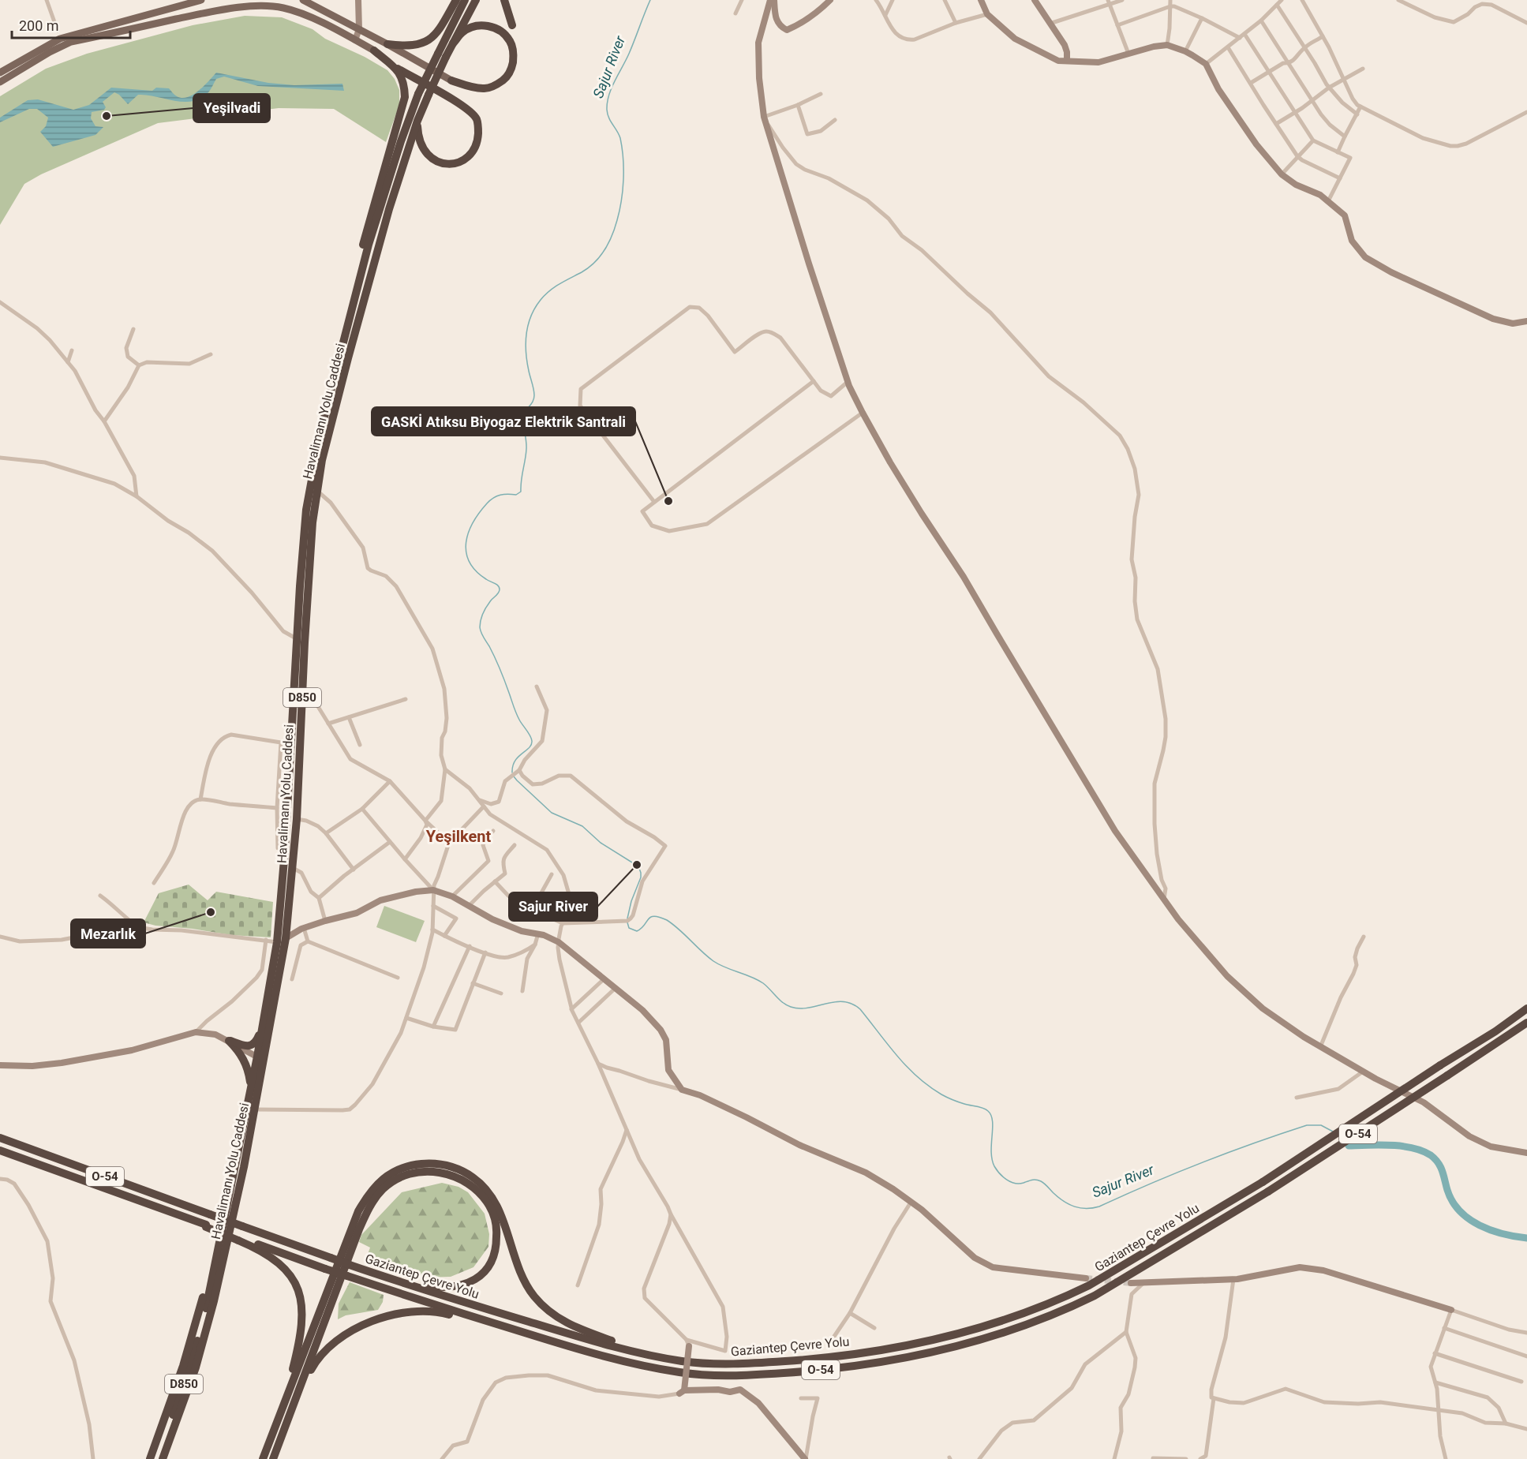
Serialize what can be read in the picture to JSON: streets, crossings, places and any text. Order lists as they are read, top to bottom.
{
  "streets": {
    "highway": [
      "Havalimanı Yolu Caddesi",
      "D850",
      "O-54",
      "Gaziantep Çevre Yolu"
    ]
  },
  "districts": ["Yeşilkent"],
  "water": ["Sajur River"],
  "places": [
    "Yeşilvadi",
    "GASKİ Atıksu Biyogaz Elektrik Santrali",
    "Sajur River",
    "Mezarlık"
  ],
  "scale_bar": "200 m"
}
